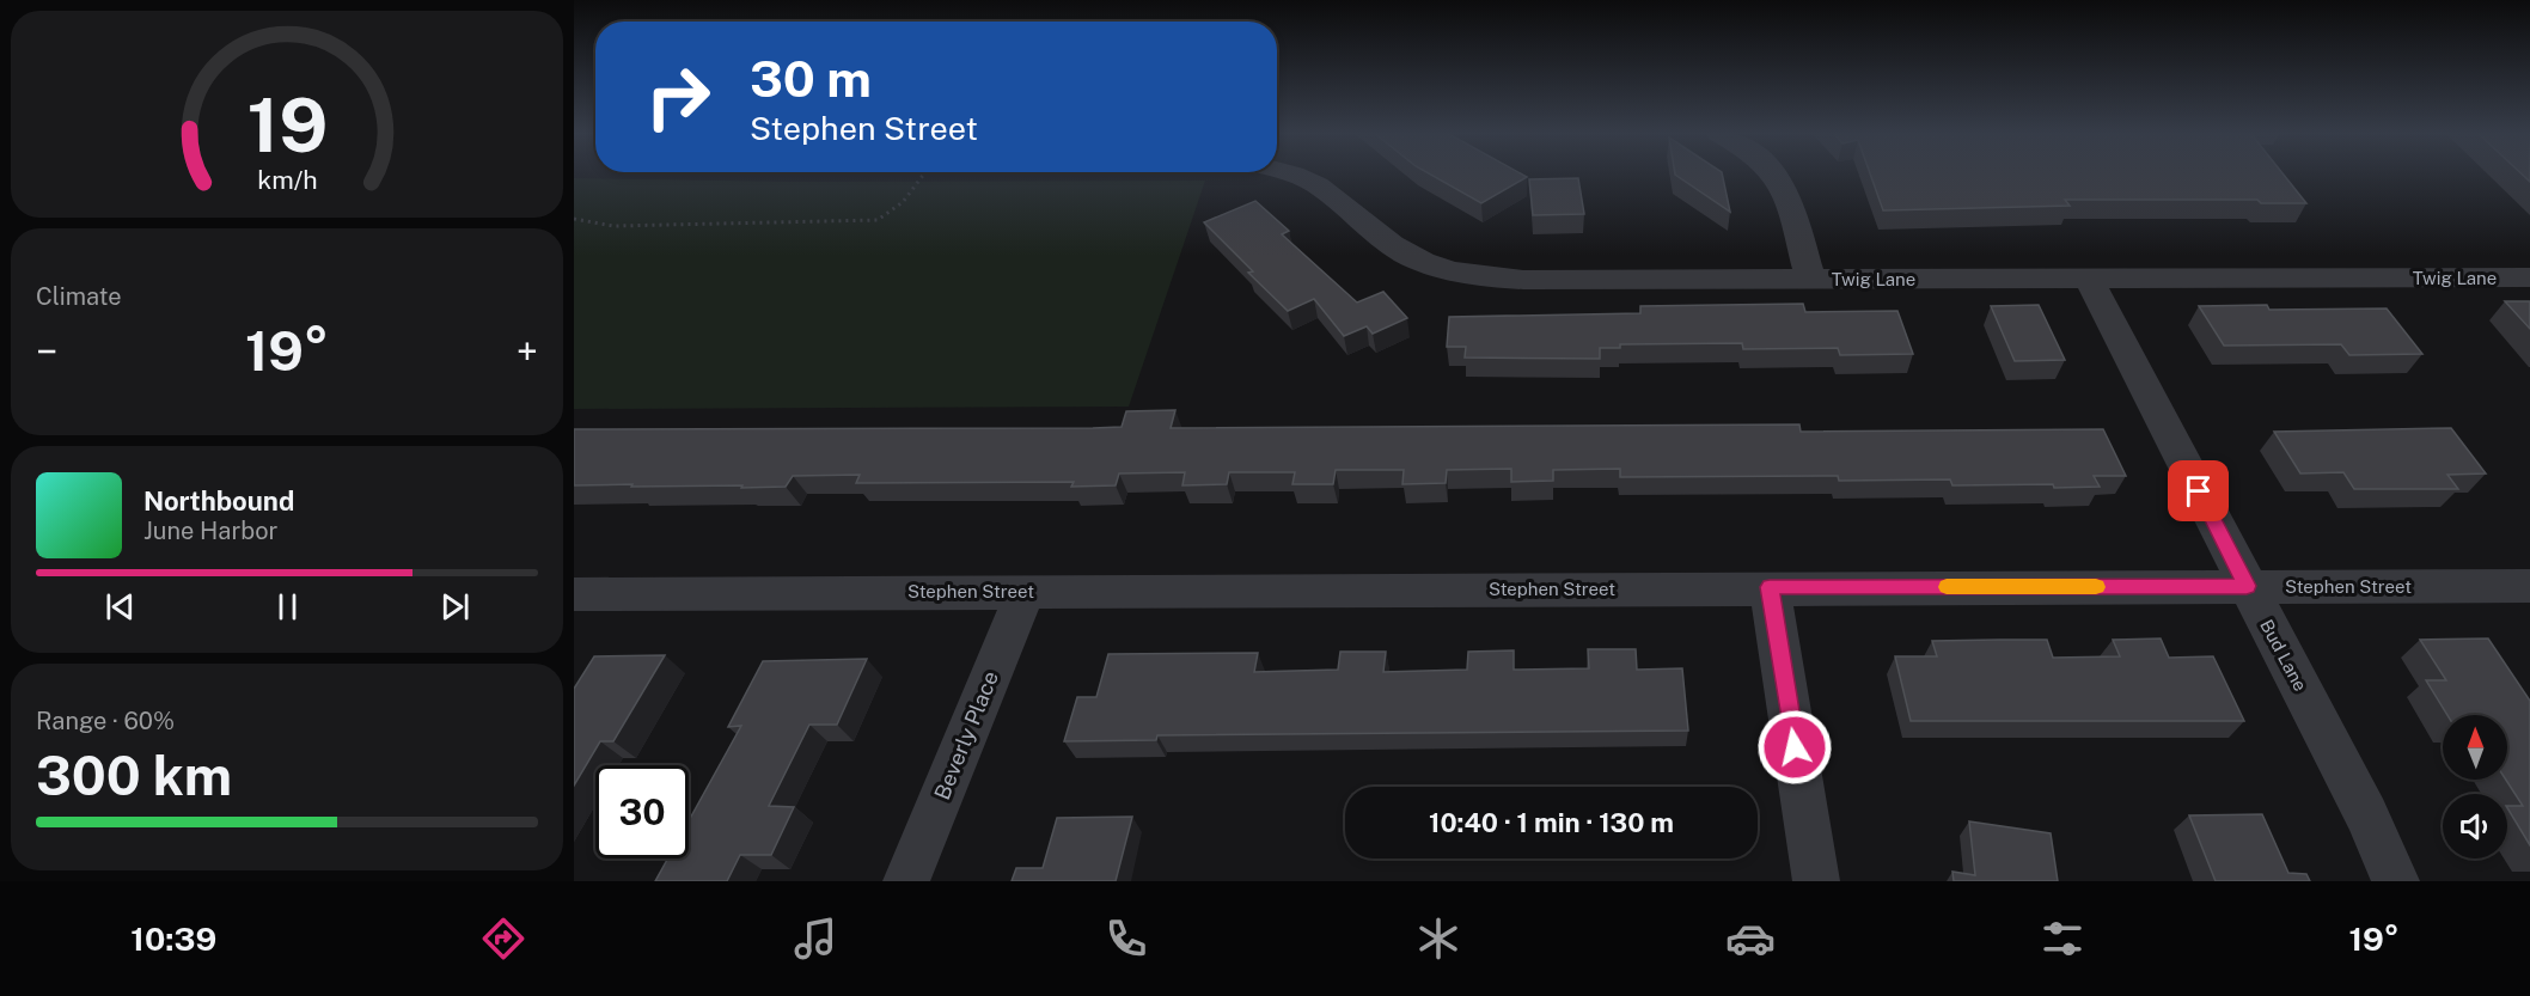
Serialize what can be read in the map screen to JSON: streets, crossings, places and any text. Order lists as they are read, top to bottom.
{
  "streets": {
    "street": [
      "Twig Lane",
      "Stephen Street",
      "Bud Lane",
      "Beverly Place"
    ]
  },
  "crossings": [
    ["Twig Lane", "Bud Lane"],
    ["Stephen Street", "Bud Lane"],
    ["Stephen Street", "Beverly Place"]
  ],
  "north": "top",
  "page": {
    "turn": ["30 m", "Stephen Street"],
    "tile": [
      "Climate",
      ["Range · 60%", "300 km"]
    ],
    "heat": ["−", "19°", "+"],
    "song": ["Northbound", "June Harbor"],
    "limit": "30",
    "trip": "10:40 · 1 min · 130 m",
    "tabs": ["10:39", "19°"],
    "gauge": ["19", "km/h"]
  }
}
